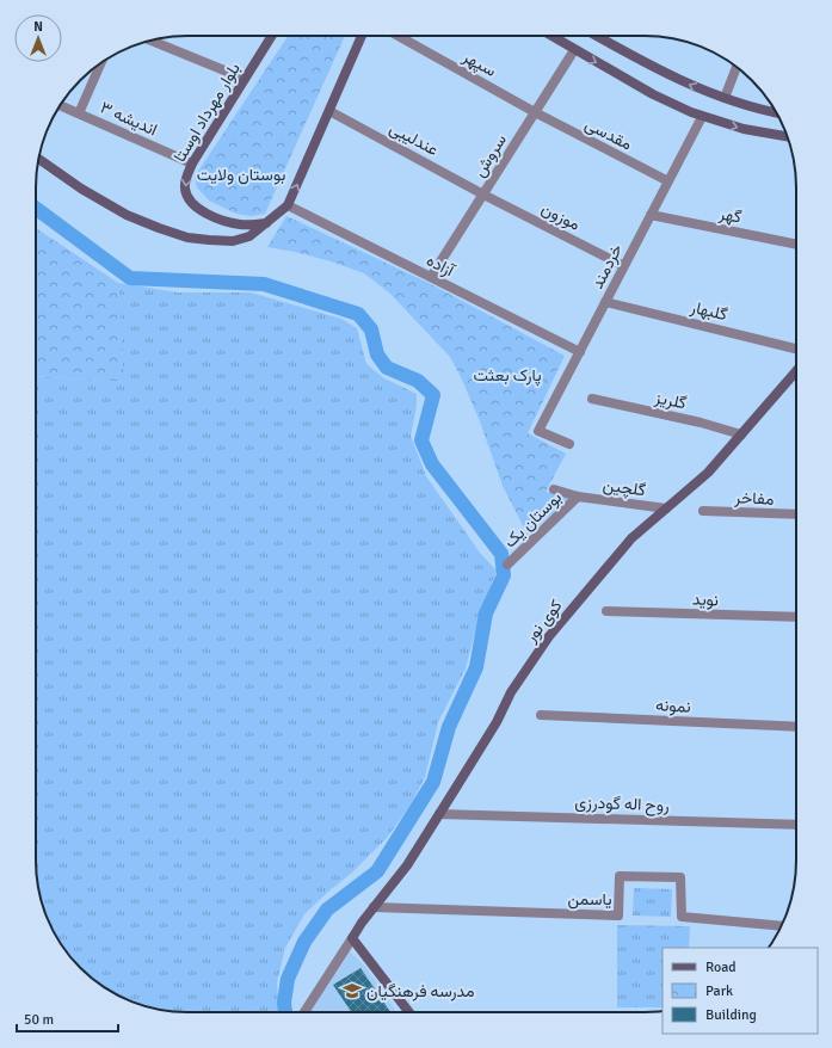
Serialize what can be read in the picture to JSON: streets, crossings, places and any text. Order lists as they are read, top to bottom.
{
  "streets": {
    "street": [
      "سپهر",
      "بلوار مهرداد اوستا",
      "اندیشه ۳",
      "مقدسی",
      "عندلیبی",
      "سروش",
      "گهر",
      "موزون",
      "آزاده",
      "خردمند",
      "گلبهار",
      "گلریز",
      "گلچین",
      "مفاخر",
      "بوستان یک",
      "نوید",
      "کوی نور",
      "نمونه",
      "روح اله گودرزی",
      "یاسمن"
    ]
  },
  "crossings": [
    ["سپهر", "مقدسی"],
    ["سپهر", "سروش"],
    ["بلوار مهرداد اوستا", "اندیشه ۳"],
    ["مقدسی", "سروش"],
    ["مقدسی", "خردمند"],
    ["عندلیبی", "سروش"],
    ["عندلیبی", "موزون"],
    ["سروش", "موزون"],
    ["سروش", "آزاده"],
    ["گهر", "خردمند"],
    ["موزون", "خردمند"],
    ["آزاده", "خردمند"],
    ["خردمند", "گلبهار"],
    ["گلریز", "کوی نور"],
    ["گلچین", "بوستان یک"],
    ["گلچین", "کوی نور"],
    ["کوی نور", "روح اله گودرزی"],
    ["کوی نور", "یاسمن"]
  ],
  "parks": ["بوستان ولایت", "پارک بعثت"],
  "places": {
    "school or university": ["مدرسه فرهنگیان"]
  },
  "legend": ["Road", "Park", "Building"],
  "scale_bar": "50 m",
  "north": "top"
}
